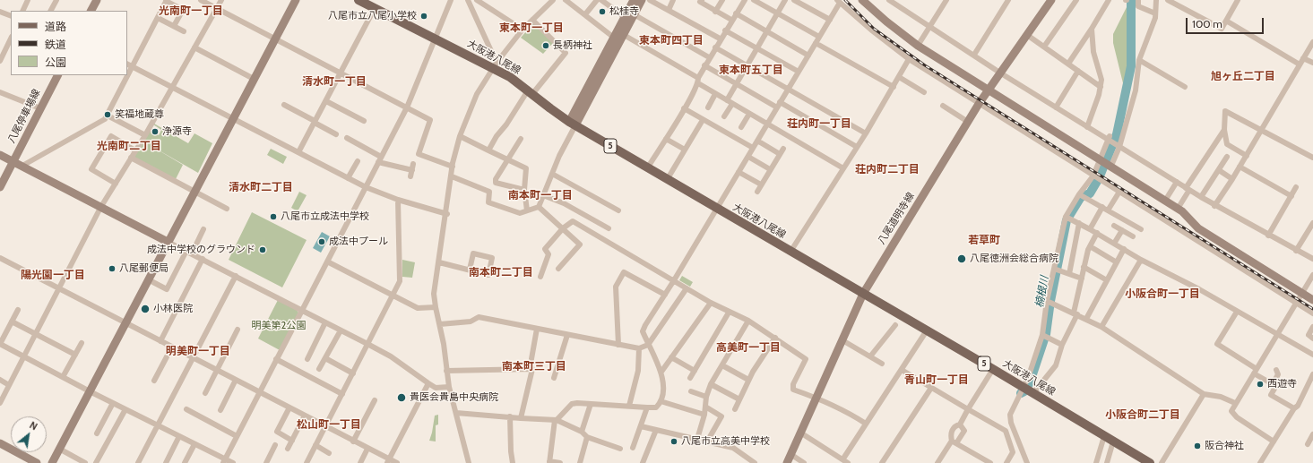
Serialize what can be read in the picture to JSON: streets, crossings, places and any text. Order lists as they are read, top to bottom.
{
  "streets": {
    "main road": ["大阪港八尾線", "5"],
    "street": ["八尾停車場線", "八尾道明寺線"]
  },
  "crossings": [
    ["大阪港八尾線", "八尾道明寺線"]
  ],
  "districts": [
    "光南町一丁目",
    "東本町一丁目",
    "東本町四丁目",
    "東本町五丁目",
    "旭ヶ丘二丁目",
    "清水町一丁目",
    "荘内町一丁目",
    "光南町二丁目",
    "荘内町二丁目",
    "清水町二丁目",
    "南本町一丁目",
    "若草町",
    "南本町二丁目",
    "陽光園一丁目",
    "小阪合町一丁目",
    "高美町一丁目",
    "明美町一丁目",
    "南本町三丁目",
    "青山町一丁目",
    "小阪合町二丁目",
    "松山町一丁目"
  ],
  "water": ["楠根川"],
  "parks": ["明美第2公園"],
  "places": [
    "松桂寺",
    "八尾市立八尾小学校",
    "長柄神社",
    "笑福地蔵尊",
    "浄源寺",
    "八尾市立成法中学校",
    "成法中プール",
    "成法中学校のグラウンド",
    "八尾徳洲会総合病院",
    "八尾郵便局",
    "小林医院",
    "西遊寺",
    "貴医会貴島中央病院",
    "八尾市立高美中学校",
    "阪合神社"
  ],
  "legend": ["道路", "鉄道", "公園"],
  "scale_bar": "100 m",
  "north": "top right"
}
